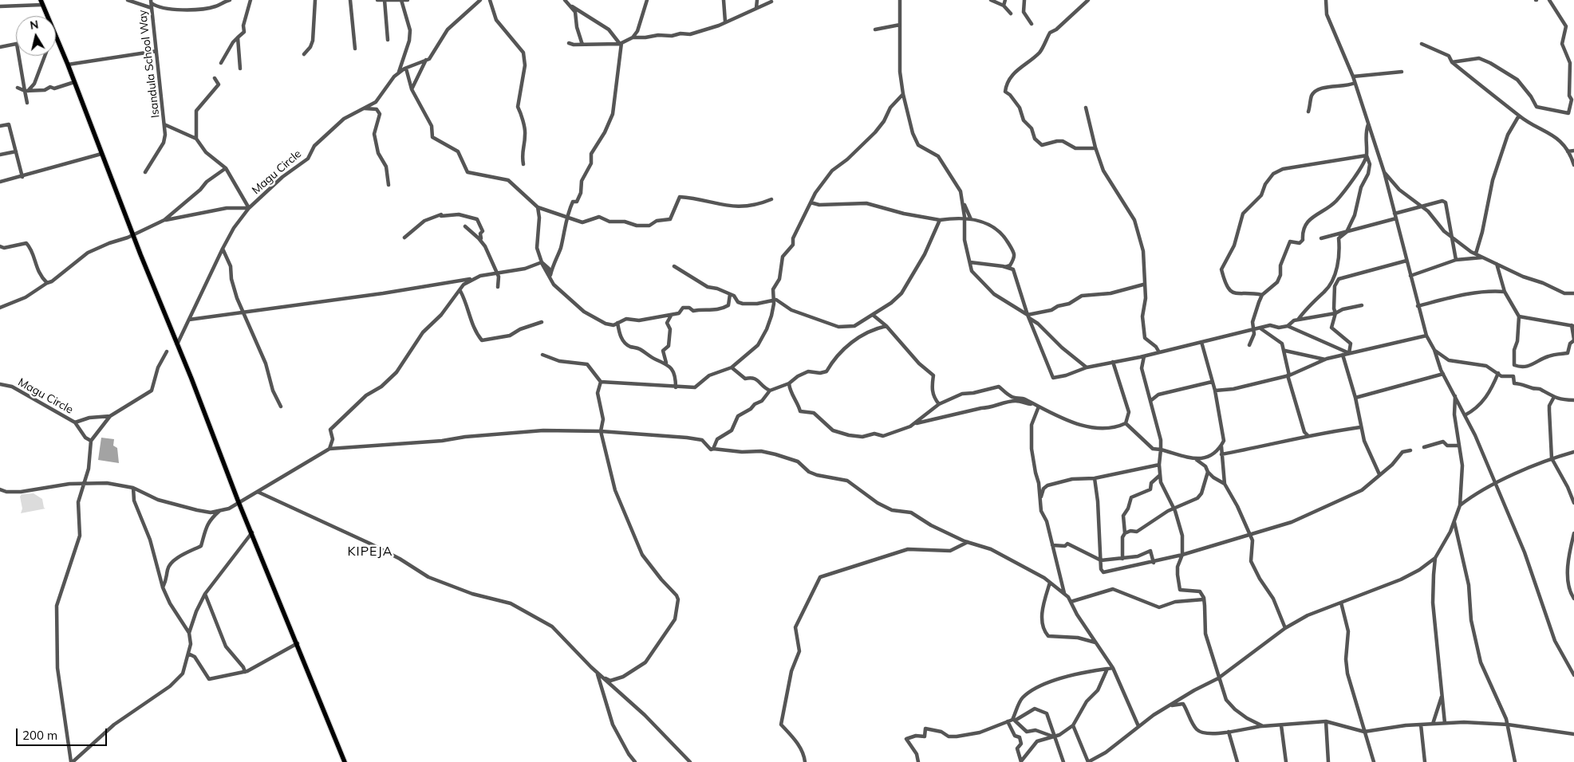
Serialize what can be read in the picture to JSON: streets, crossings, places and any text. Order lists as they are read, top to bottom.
{
  "streets": {
    "street": ["Isandula School Way", "Magu Circle"]
  },
  "districts": ["KIPEJA"],
  "scale_bar": "200 m",
  "north": "top"
}
